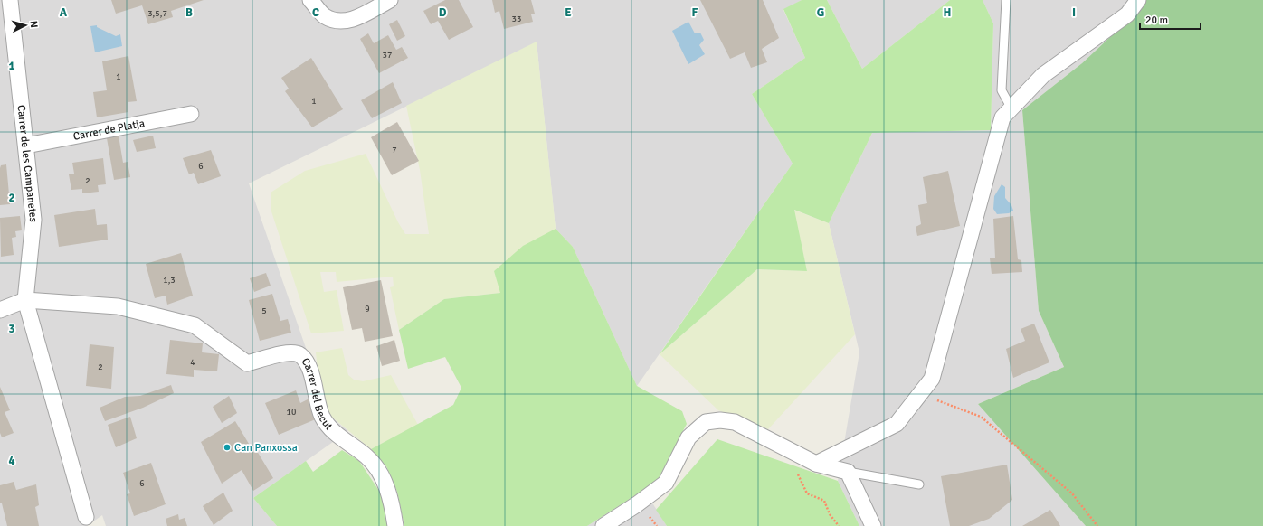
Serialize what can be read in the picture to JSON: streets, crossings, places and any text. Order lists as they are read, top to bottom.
{
  "streets": {
    "street": ["Carrer de Platja", "Carrer de les Campanetes", "Carrer del Becut"]
  },
  "crossings": [
    ["Carrer de Platja", "Carrer de les Campanetes"],
    ["Carrer de les Campanetes", "Carrer del Becut"]
  ],
  "places": ["Can Panxossa"],
  "house_numbers": [
    "3,5,7",
    "33",
    "37",
    "1",
    "1",
    "7",
    "6",
    "2",
    "1,3",
    "9",
    "5",
    "4",
    "2",
    "10",
    "6"
  ],
  "scale_bar": "20 m",
  "north": "right",
  "grid": {
    "columns": [
      "A",
      "B",
      "C",
      "D",
      "E",
      "F",
      "G",
      "H",
      "I"
    ],
    "rows": [
      "1",
      "2",
      "3",
      "4"
    ]
  }
}
